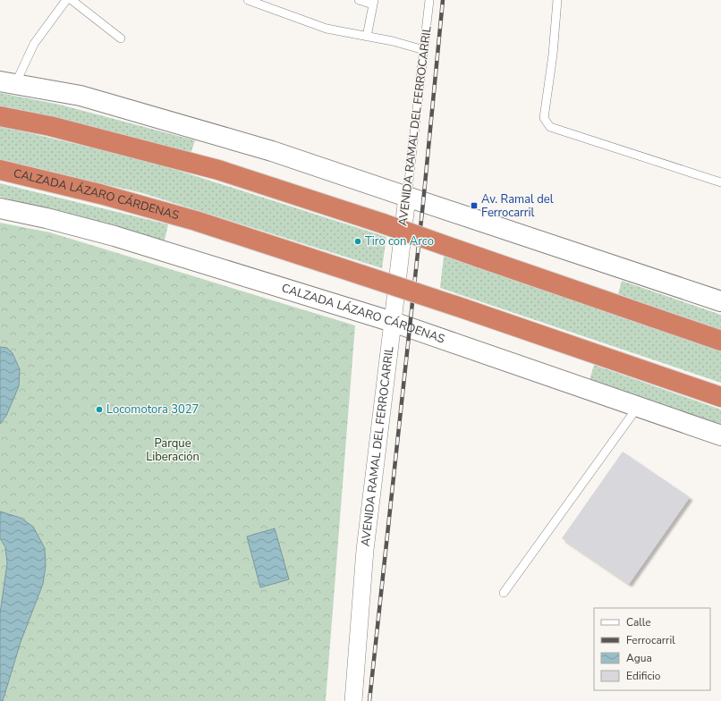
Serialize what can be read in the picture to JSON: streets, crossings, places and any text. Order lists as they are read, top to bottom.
{
  "streets": {
    "highway": ["CALZADA LÁZARO CÁRDENAS"],
    "street": ["AVENIDA RAMAL DEL FERROCARRIL"]
  },
  "crossings": [
    ["AVENIDA RAMAL DEL FERROCARRIL", "CALZADA LÁZARO CÁRDENAS"]
  ],
  "parks": ["Parque Liberación"],
  "places": {
    "transit": ["Av. Ramal del Ferrocarril"],
    "other": ["Tiro con Arco", "Locomotora 3027"]
  },
  "legend": [
    "Calle",
    "Ferrocarril",
    "Agua",
    "Edificio"
  ]
}
